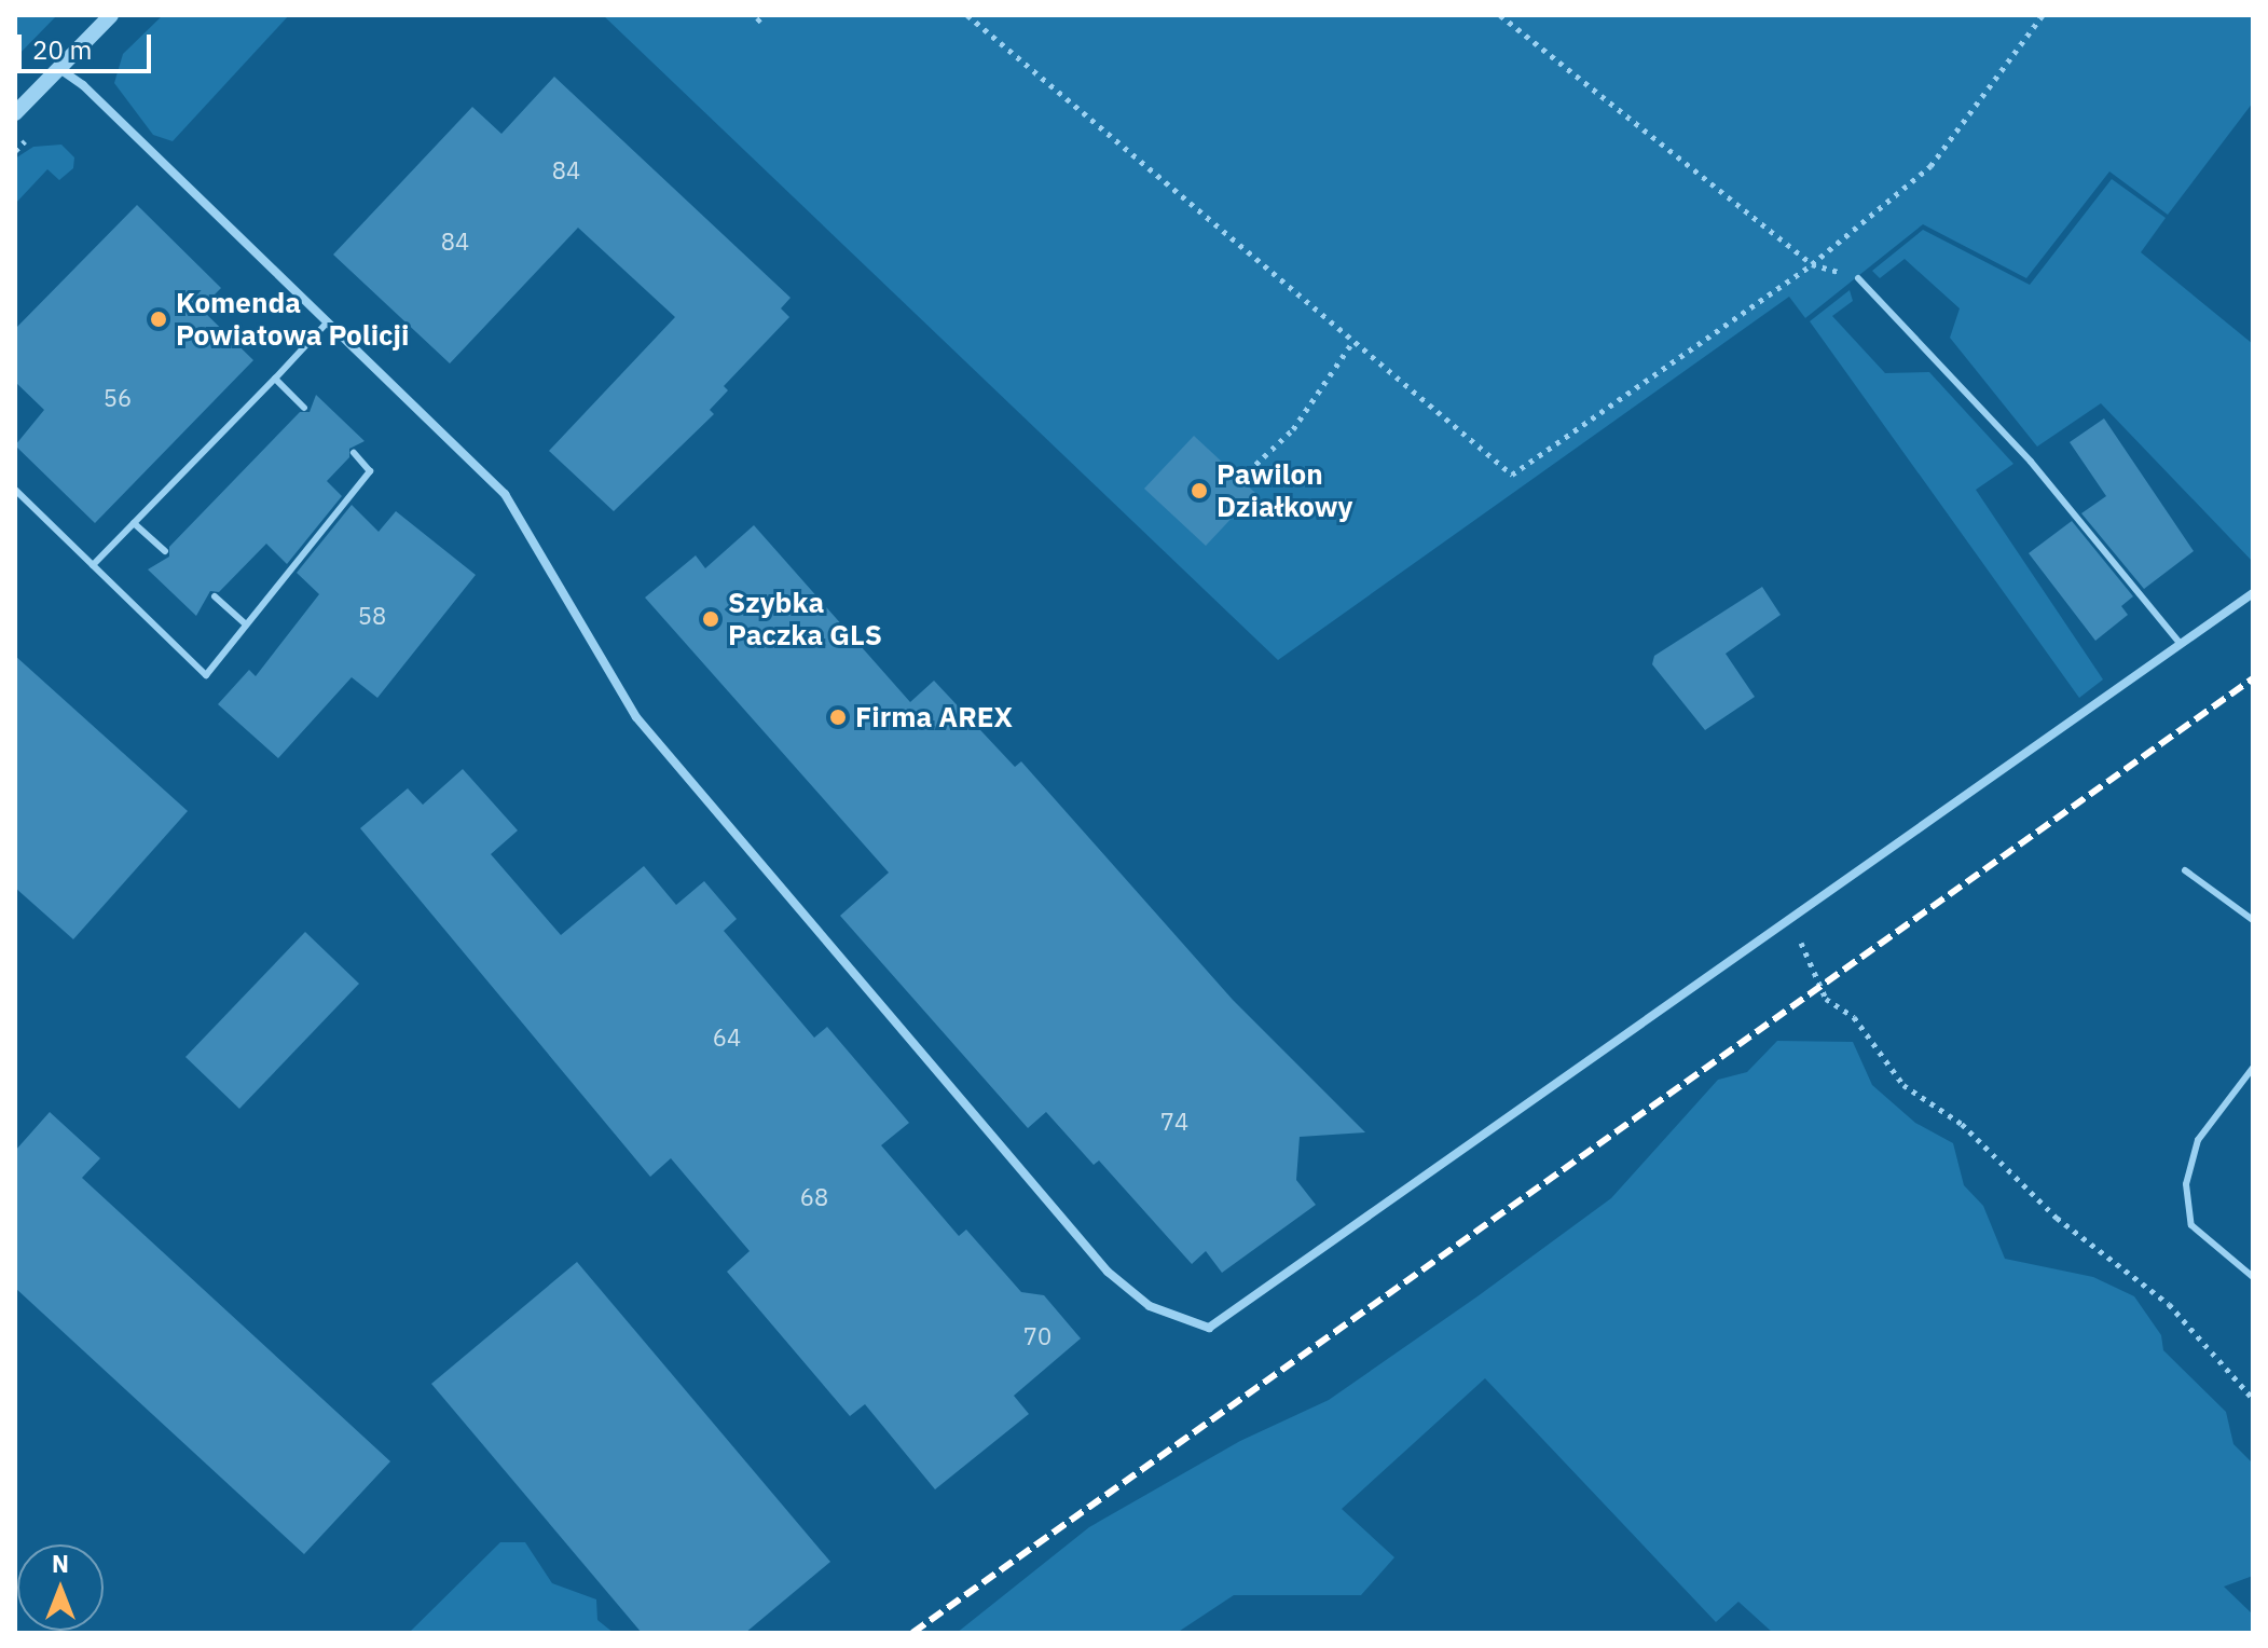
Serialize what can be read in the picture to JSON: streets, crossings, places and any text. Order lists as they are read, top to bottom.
{
  "places": [
    "Komenda Powiatowa Policji",
    "Pawilon Działkowy",
    "Szybka Paczka GLS",
    "Firma AREX"
  ],
  "house_numbers": [
    "84",
    "84",
    "56",
    "58",
    "64",
    "74",
    "68",
    "70"
  ],
  "scale_bar": "20 m",
  "north": "top"
}
